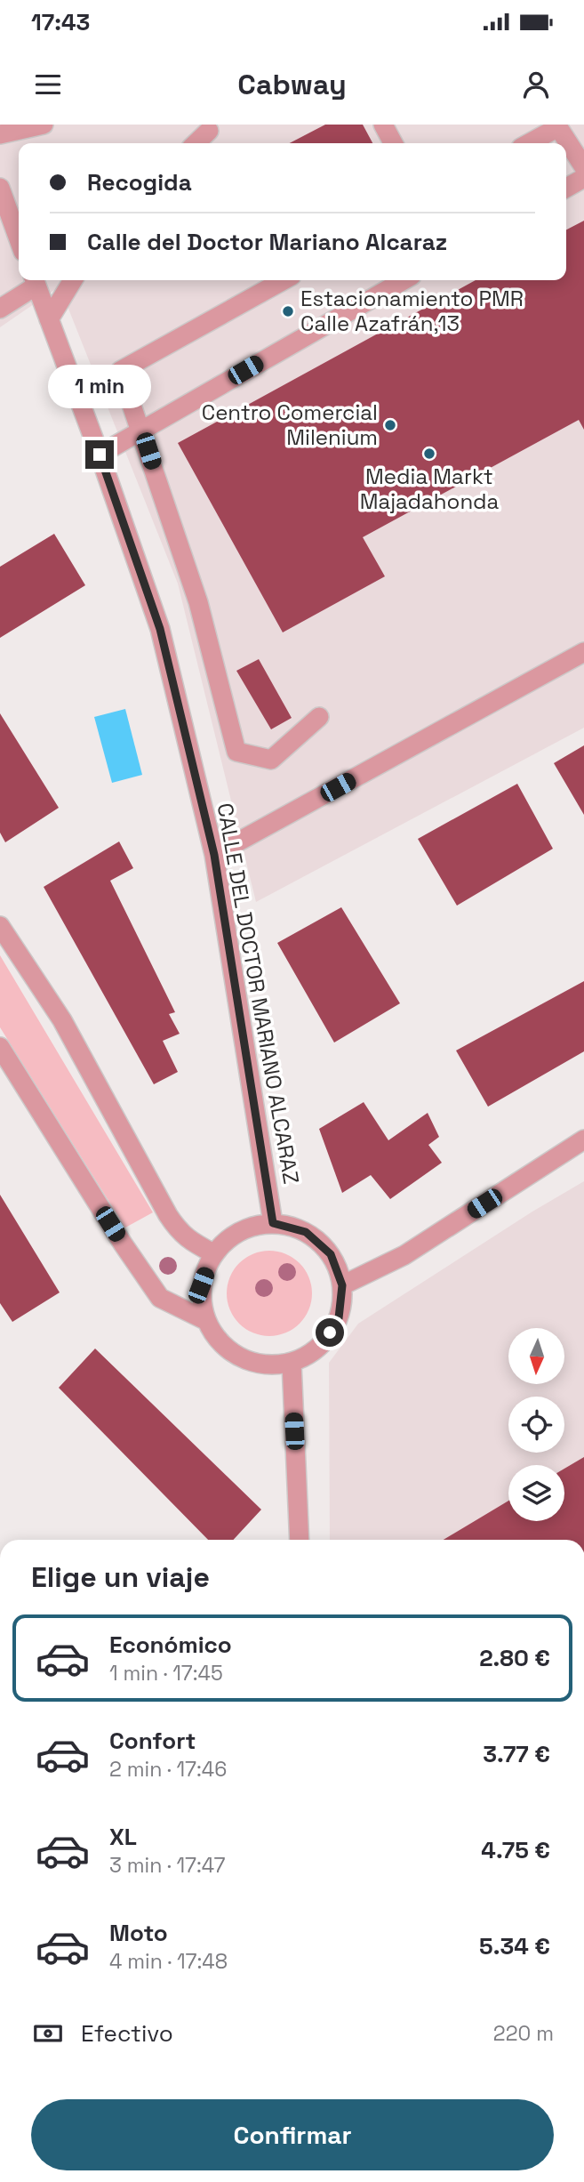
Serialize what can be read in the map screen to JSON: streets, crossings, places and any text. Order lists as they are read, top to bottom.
{
  "streets": {
    "street": ["CALLE DEL DOCTOR MARIANO ALCARAZ"]
  },
  "places": ["Estacionamiento PMR Calle Azafrán,13", "Centro Comercial Milenium", "Media Markt Majadahonda"],
  "north": "bottom",
  "page": {
    "status": "17:43",
    "header": "Cabway",
    "banner": ["Recogida", "Calle del Doctor Mariano Alcaraz"],
    "bubble": "1 min",
    "heading": "Elige un viaje",
    "list": [
      {
        "name": "Económico",
        "note": "1 min · 17:45",
        "value": "2.80 €"
      },
      {
        "name": "Confort",
        "note": "2 min · 17:46",
        "value": "3.77 €"
      },
      {
        "name": "XL",
        "note": "3 min · 17:47",
        "value": "4.75 €"
      },
      {
        "name": "Moto",
        "note": "4 min · 17:48",
        "value": "5.34 €"
      }
    ],
    "pay": ["Efectivo", "220 m"],
    "buttons": "Confirmar"
  }
}
